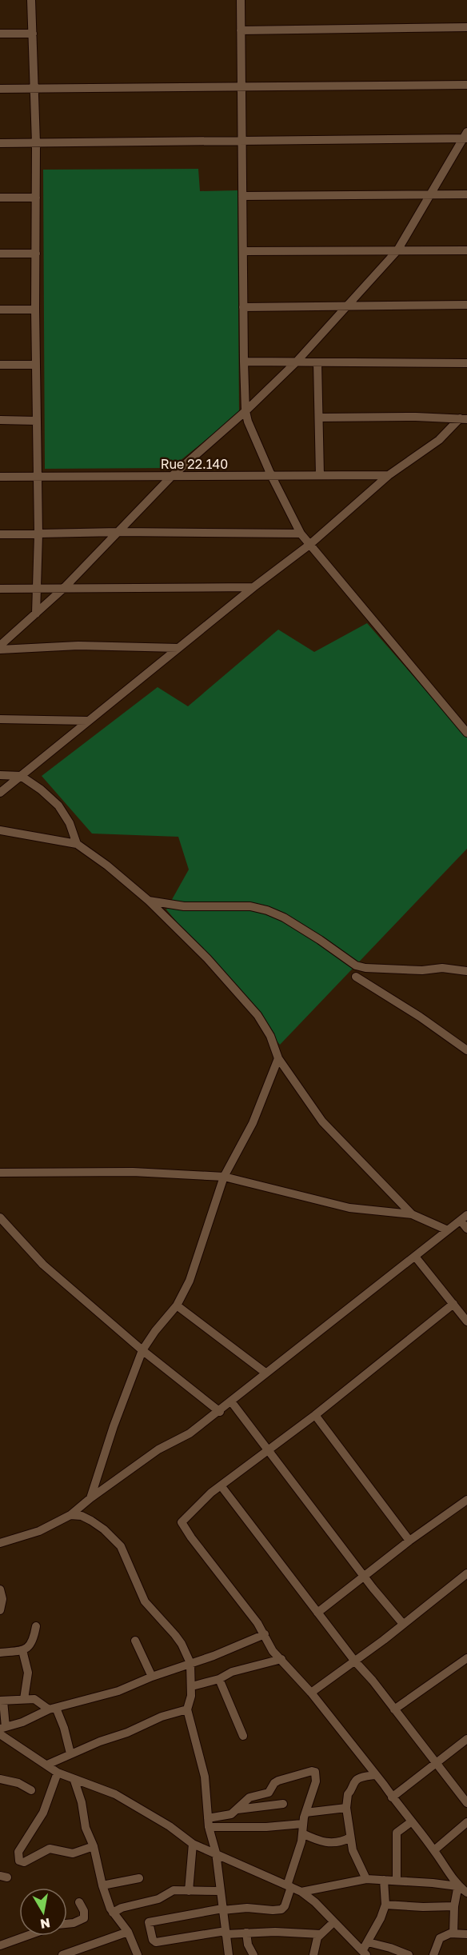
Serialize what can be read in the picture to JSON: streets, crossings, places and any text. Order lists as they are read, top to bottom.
{
  "streets": {
    "street": ["Rue 22.140"]
  },
  "north": "bottom"
}
